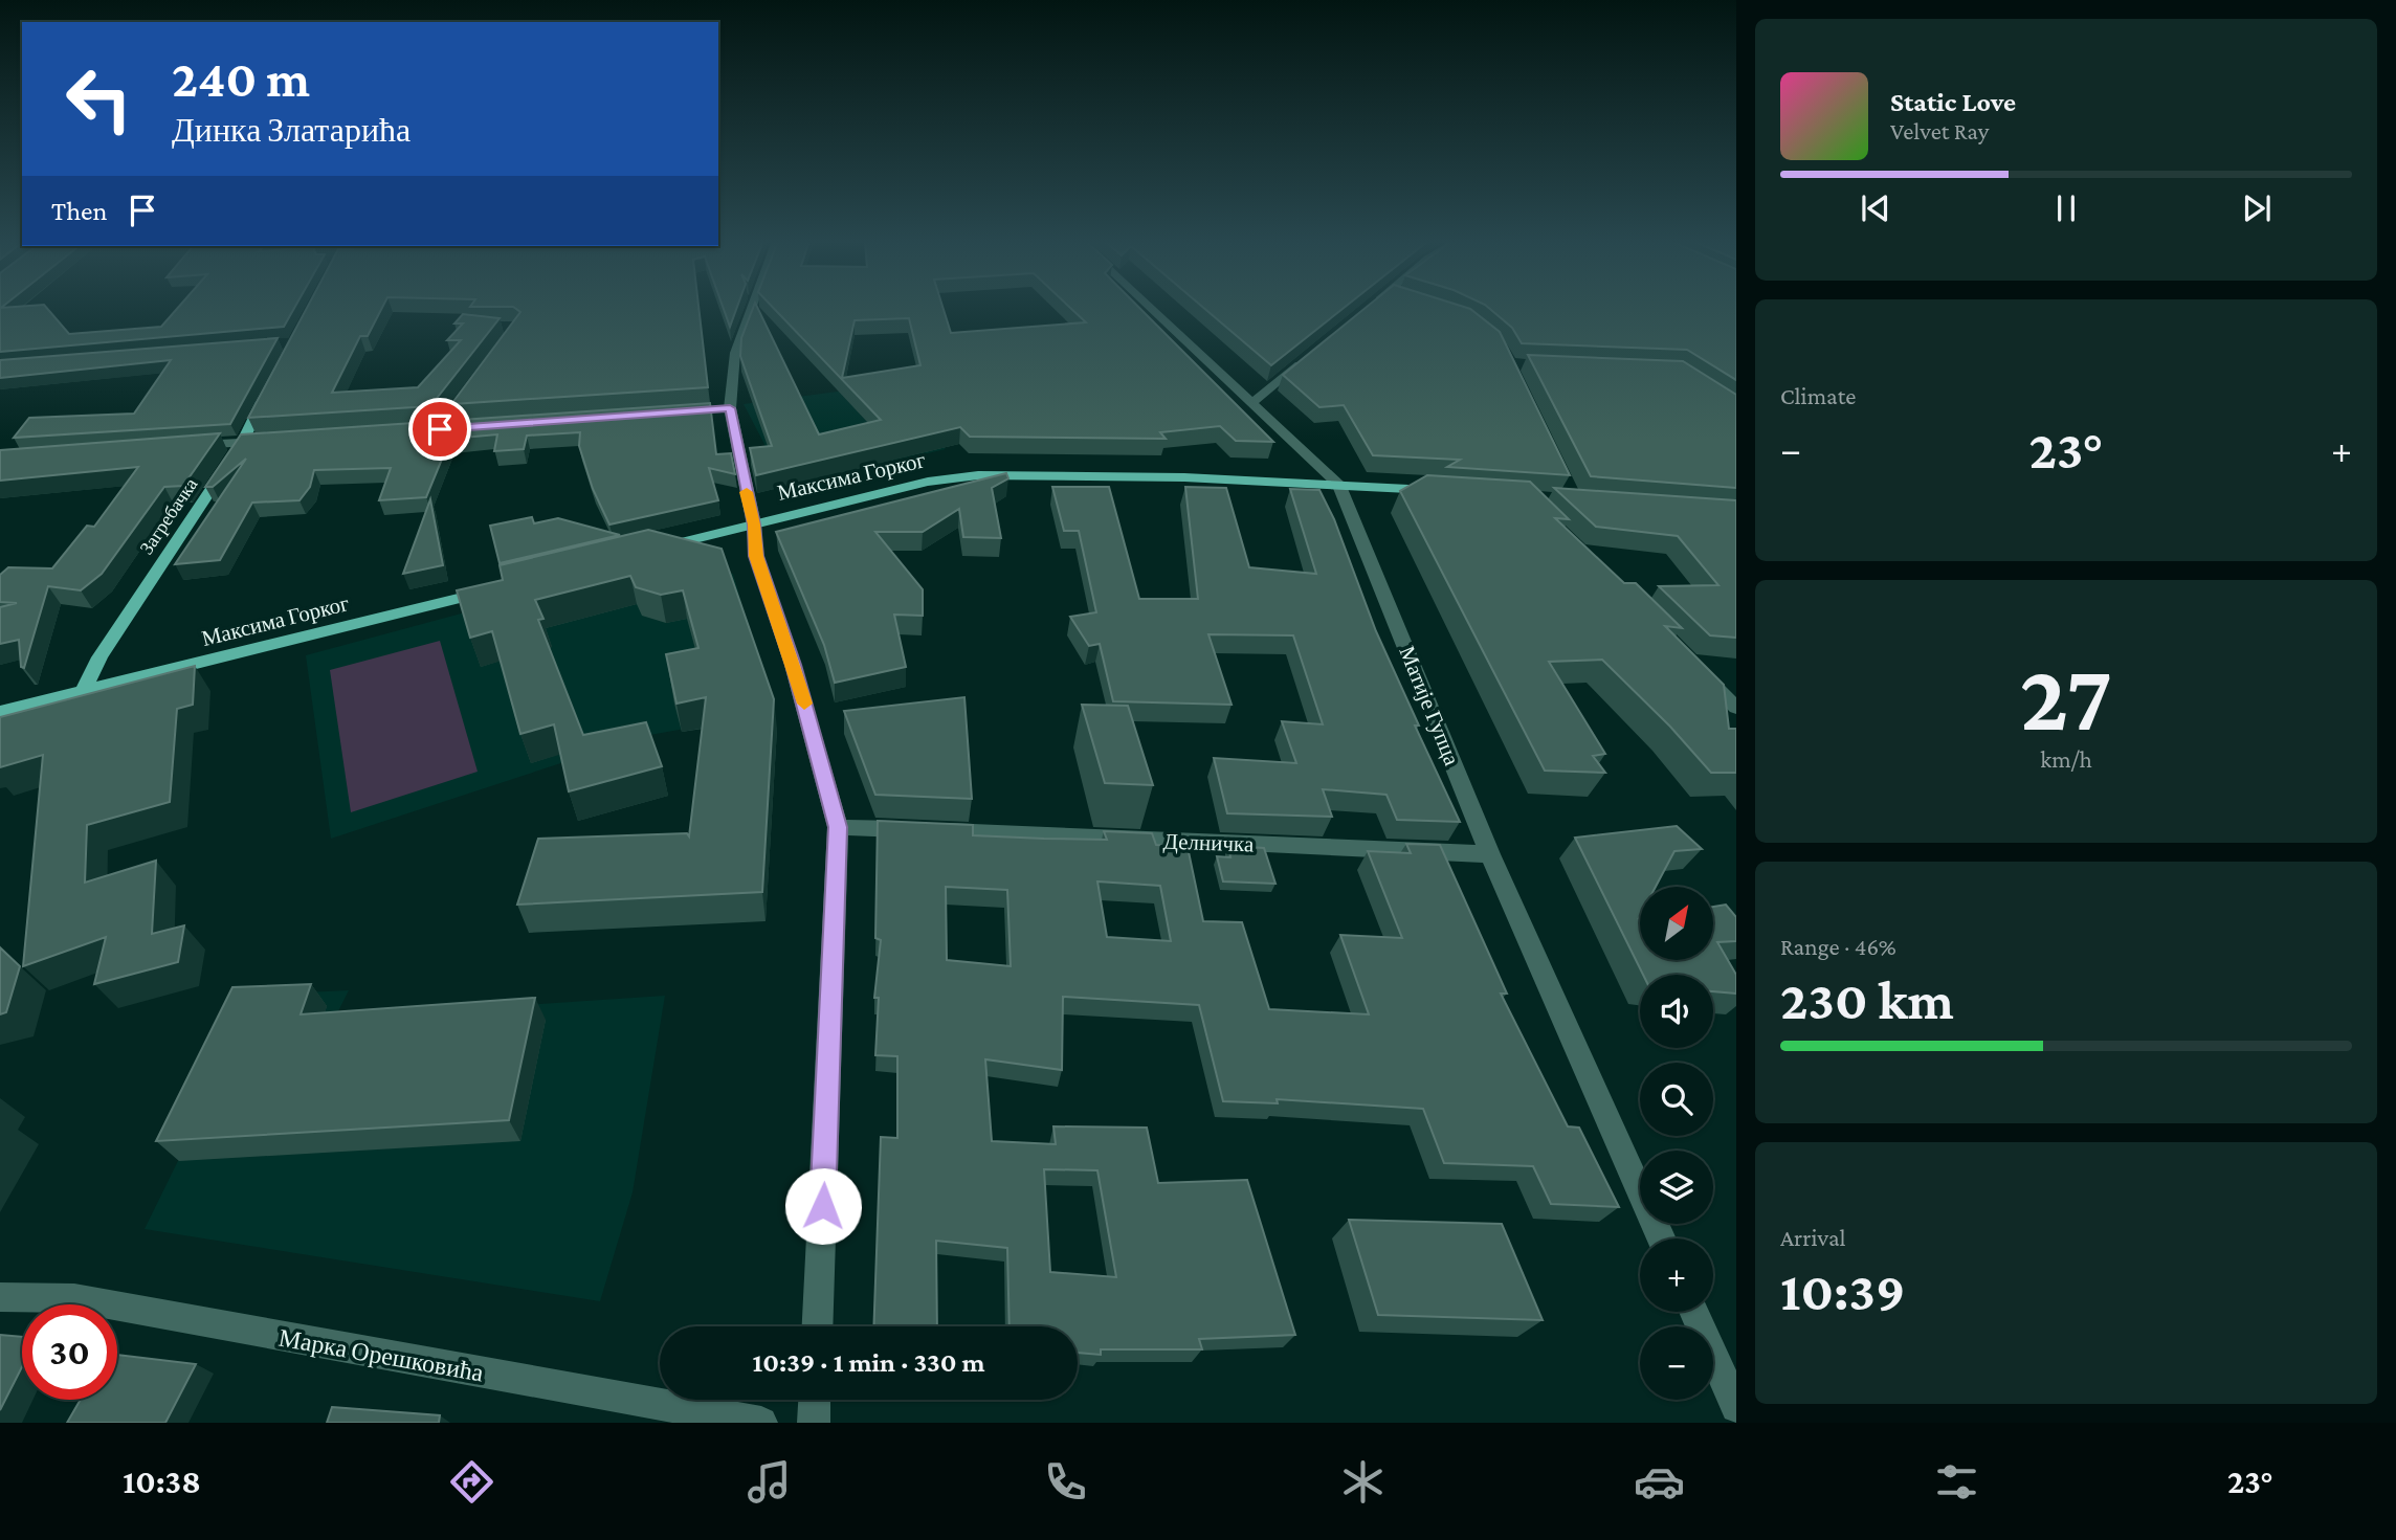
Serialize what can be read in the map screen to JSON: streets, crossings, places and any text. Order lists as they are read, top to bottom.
{
  "streets": {
    "main road": ["Максима Горког", "Загребачка"],
    "street": ["Матије Гупца", "Делничка", "Марка Орешковића"]
  },
  "crossings": [
    ["Максима Горког", "Загребачка"],
    ["Максима Горког", "Матије Гупца"],
    ["Матије Гупца", "Делничка"]
  ],
  "north": "top right",
  "page": {
    "turn": ["240 m", "Динка Златарића"],
    "song": ["Static Love", "Velvet Ray"],
    "then": "Then",
    "tile": [
      "Climate",
      ["27", "km/h"],
      ["Range · 46%", "230 km"],
      ["Arrival", "10:39"]
    ],
    "heat": ["−", "23°", "+"],
    "map_buttons": ["+", "−"],
    "limit": "30",
    "trip": "10:39 · 1 min · 330 m",
    "tabs": ["10:38", "23°"]
  }
}
